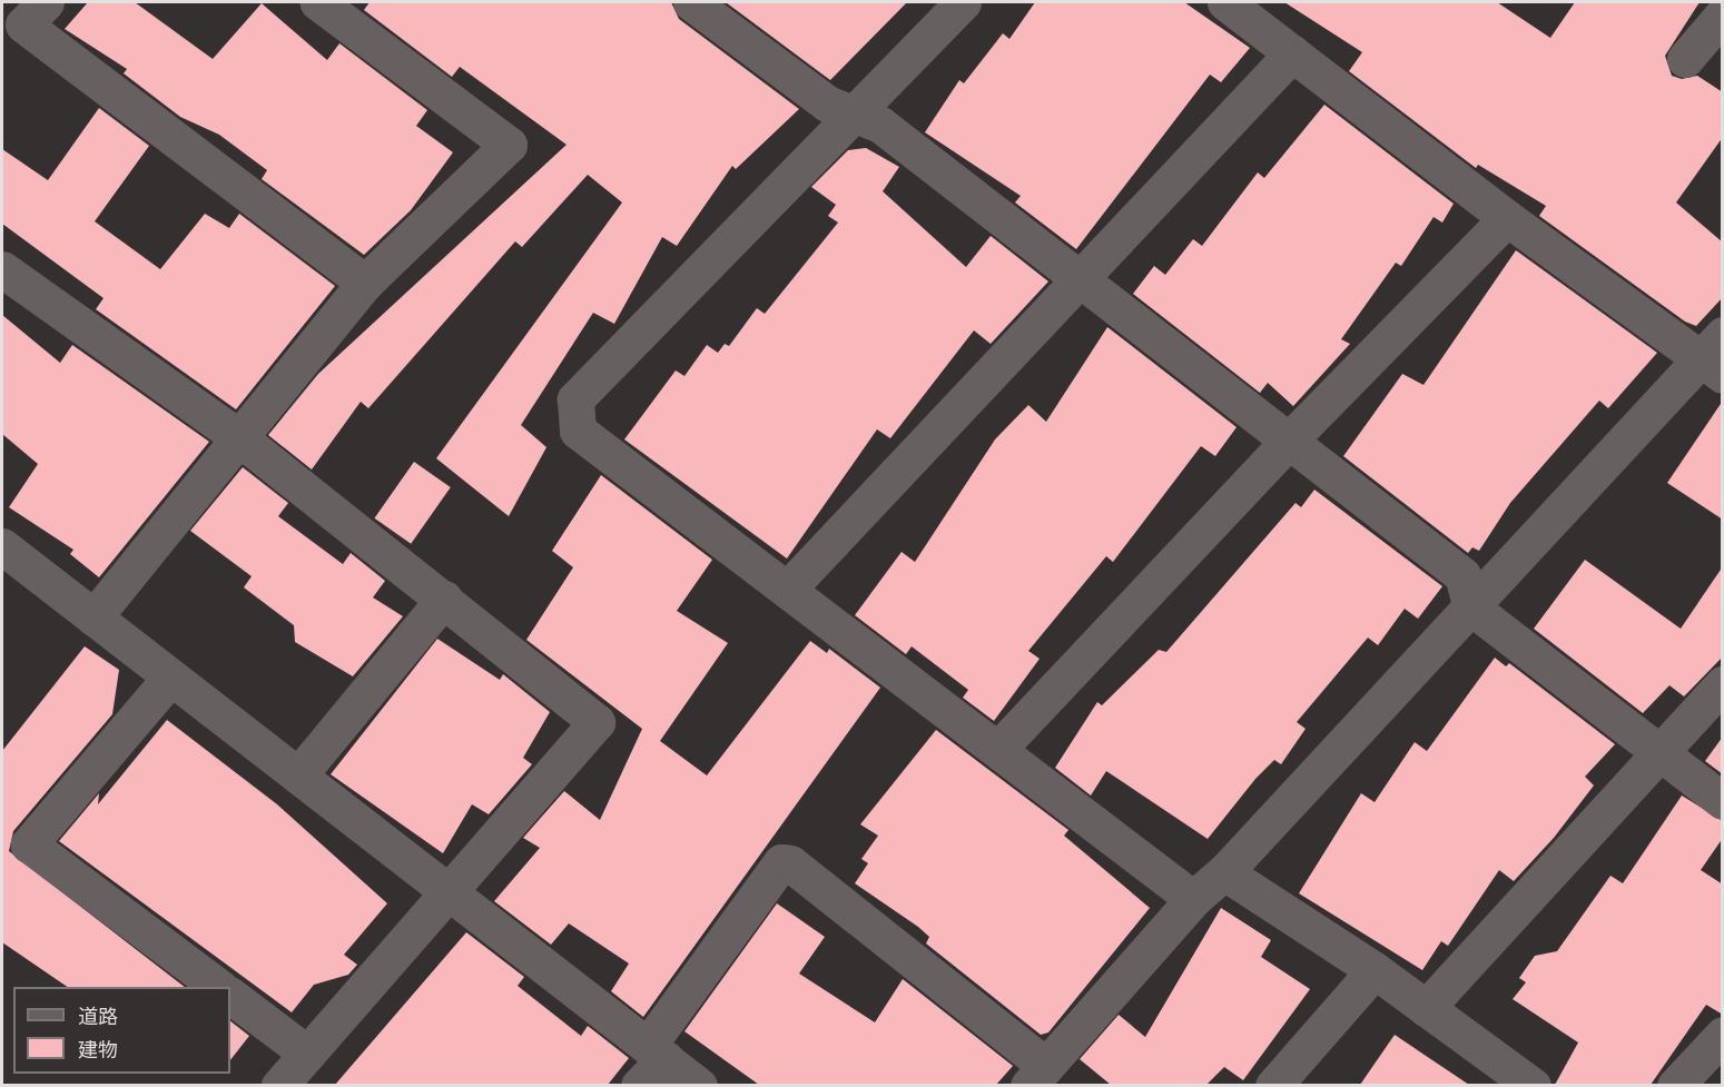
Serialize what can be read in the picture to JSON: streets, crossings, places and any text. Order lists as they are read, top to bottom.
{
  "legend": ["道路", "建物"]
}
